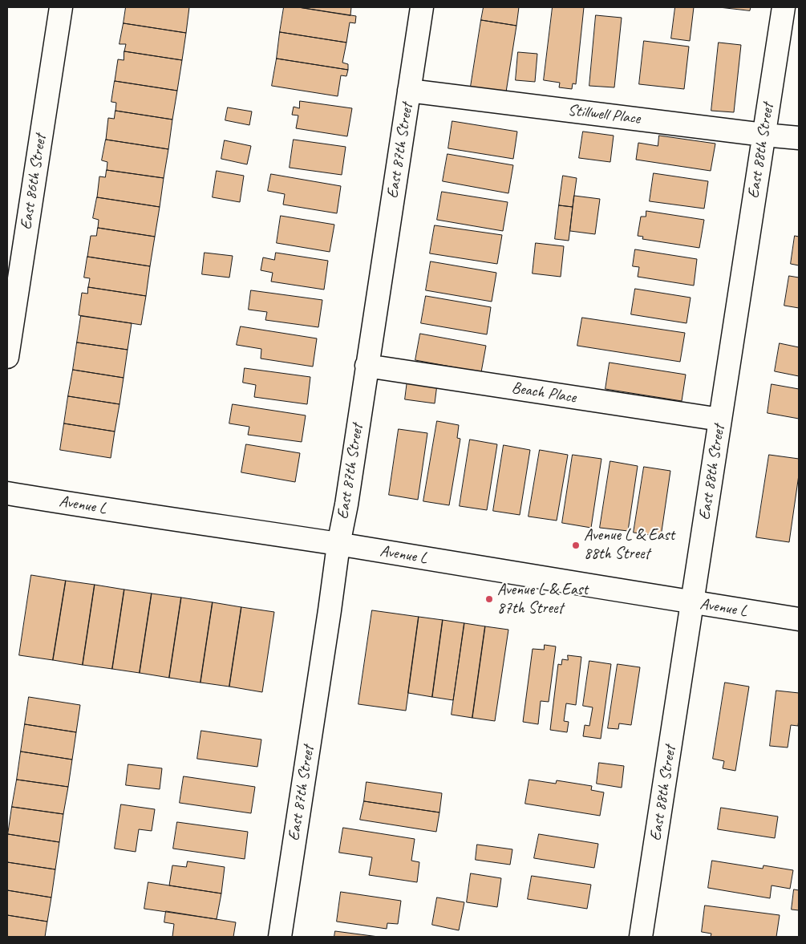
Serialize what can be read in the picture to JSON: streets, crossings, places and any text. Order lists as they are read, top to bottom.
{
  "streets": {
    "street": [
      "Stillwell Place",
      "East 87th Street",
      "East 88th Street",
      "East 86th Street",
      "Beach Place",
      "Avenue L"
    ]
  },
  "crossings": [
    ["Stillwell Place", "East 87th Street"],
    ["Stillwell Place", "East 88th Street"],
    ["East 87th Street", "Beach Place"],
    ["East 87th Street", "Avenue L"],
    ["East 88th Street", "Beach Place"],
    ["East 88th Street", "Avenue L"]
  ],
  "places": ["Avenue L & East 88th Street", "Avenue L & East 87th Street"]
}
